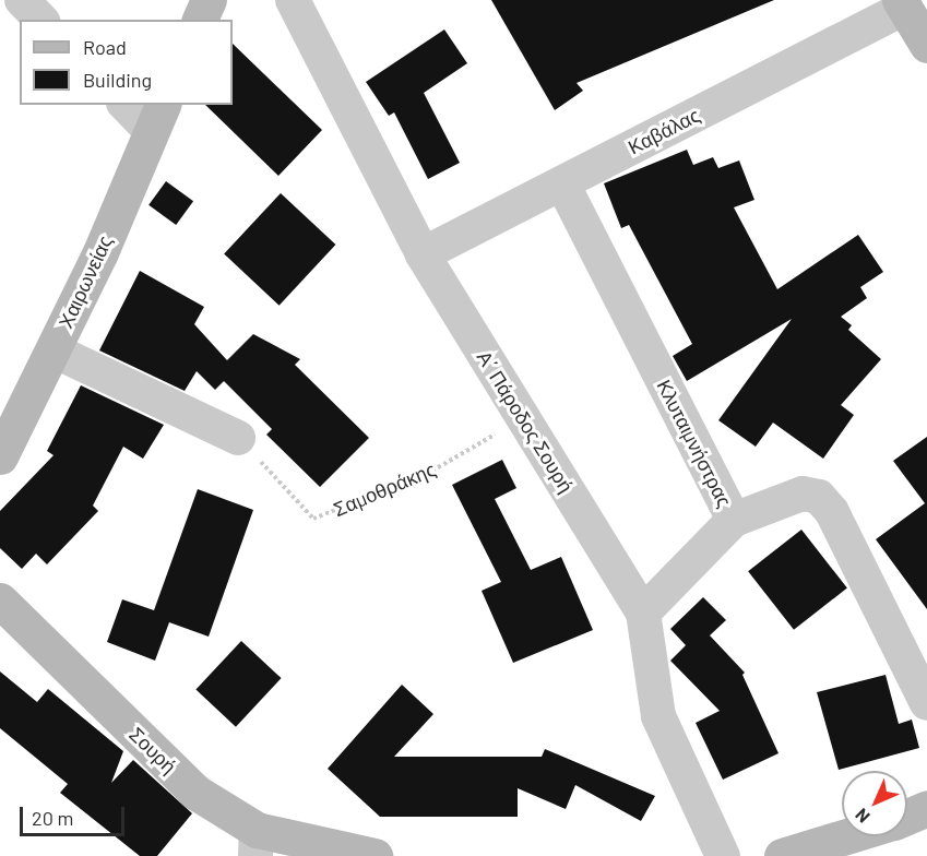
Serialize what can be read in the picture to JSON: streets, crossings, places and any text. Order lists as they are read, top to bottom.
{
  "streets": {
    "street": [
      "Καβάλας",
      "Χαιρωνείας",
      "Α΄ Πάροδος Σουρή",
      "Κλυταιμνήστρας",
      "Σουρή"
    ],
    "path": ["Σαμοθράκης"]
  },
  "crossings": [
    ["Καβάλας", "Α΄ Πάροδος Σουρή"],
    ["Καβάλας", "Κλυταιμνήστρας"],
    ["Α΄ Πάροδος Σουρή", "Σαμοθράκης"]
  ],
  "legend": ["Road", "Building"],
  "scale_bar": "20 m",
  "north": "bottom left"
}
